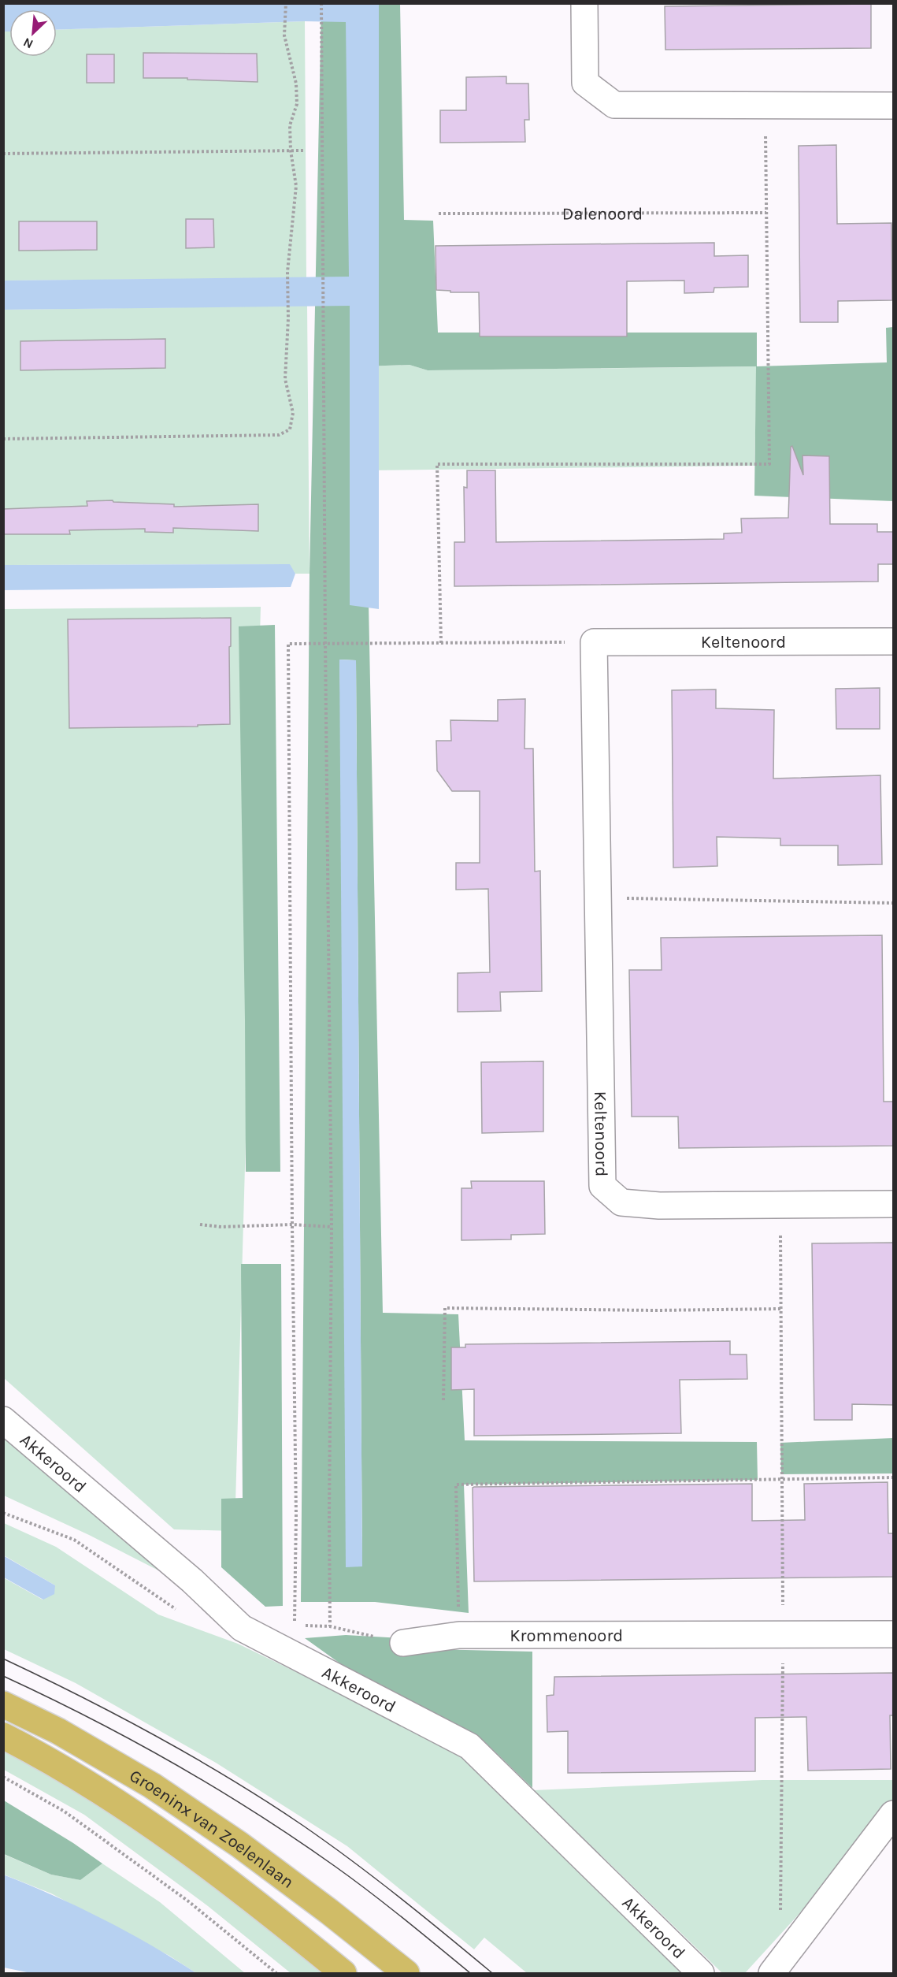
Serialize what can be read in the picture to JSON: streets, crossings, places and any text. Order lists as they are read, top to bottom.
{
  "streets": {
    "main road": ["Groeninx van Zoelenlaan"],
    "street": ["Keltenoord", "Akkeroord", "Krommenoord"],
    "path": ["Dalenoord"]
  },
  "north": "bottom left"
}
